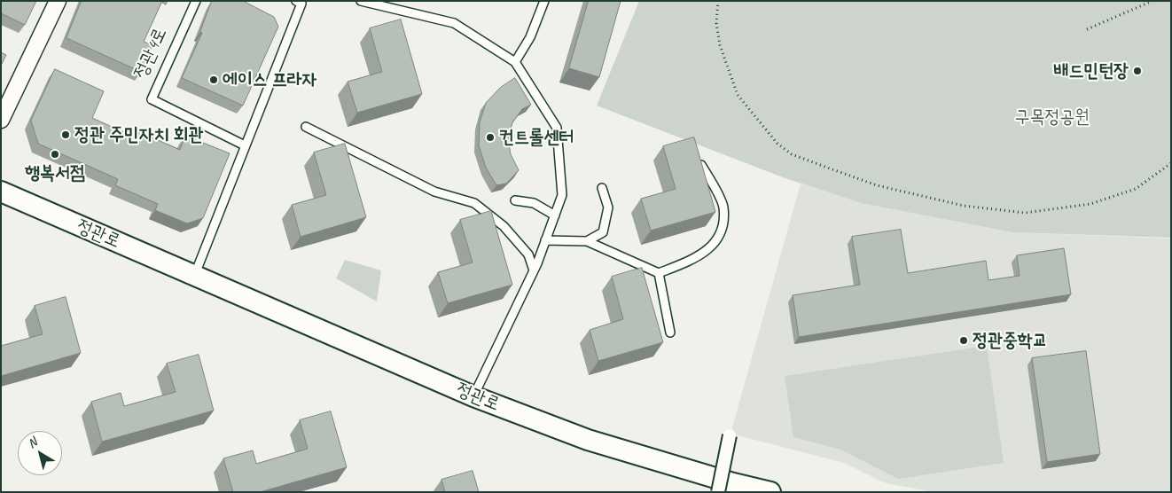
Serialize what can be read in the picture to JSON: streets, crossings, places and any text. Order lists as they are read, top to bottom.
{
  "streets": {
    "street": ["정관로"],
    "lane": ["정관4로"]
  },
  "parks": ["구목정공원"],
  "places": [
    "배드민턴장",
    "에이스 프라자",
    "정관 주민자치 회관",
    "컨트롤센터",
    "행복서점",
    "정관중학교"
  ],
  "north": "top left"
}
